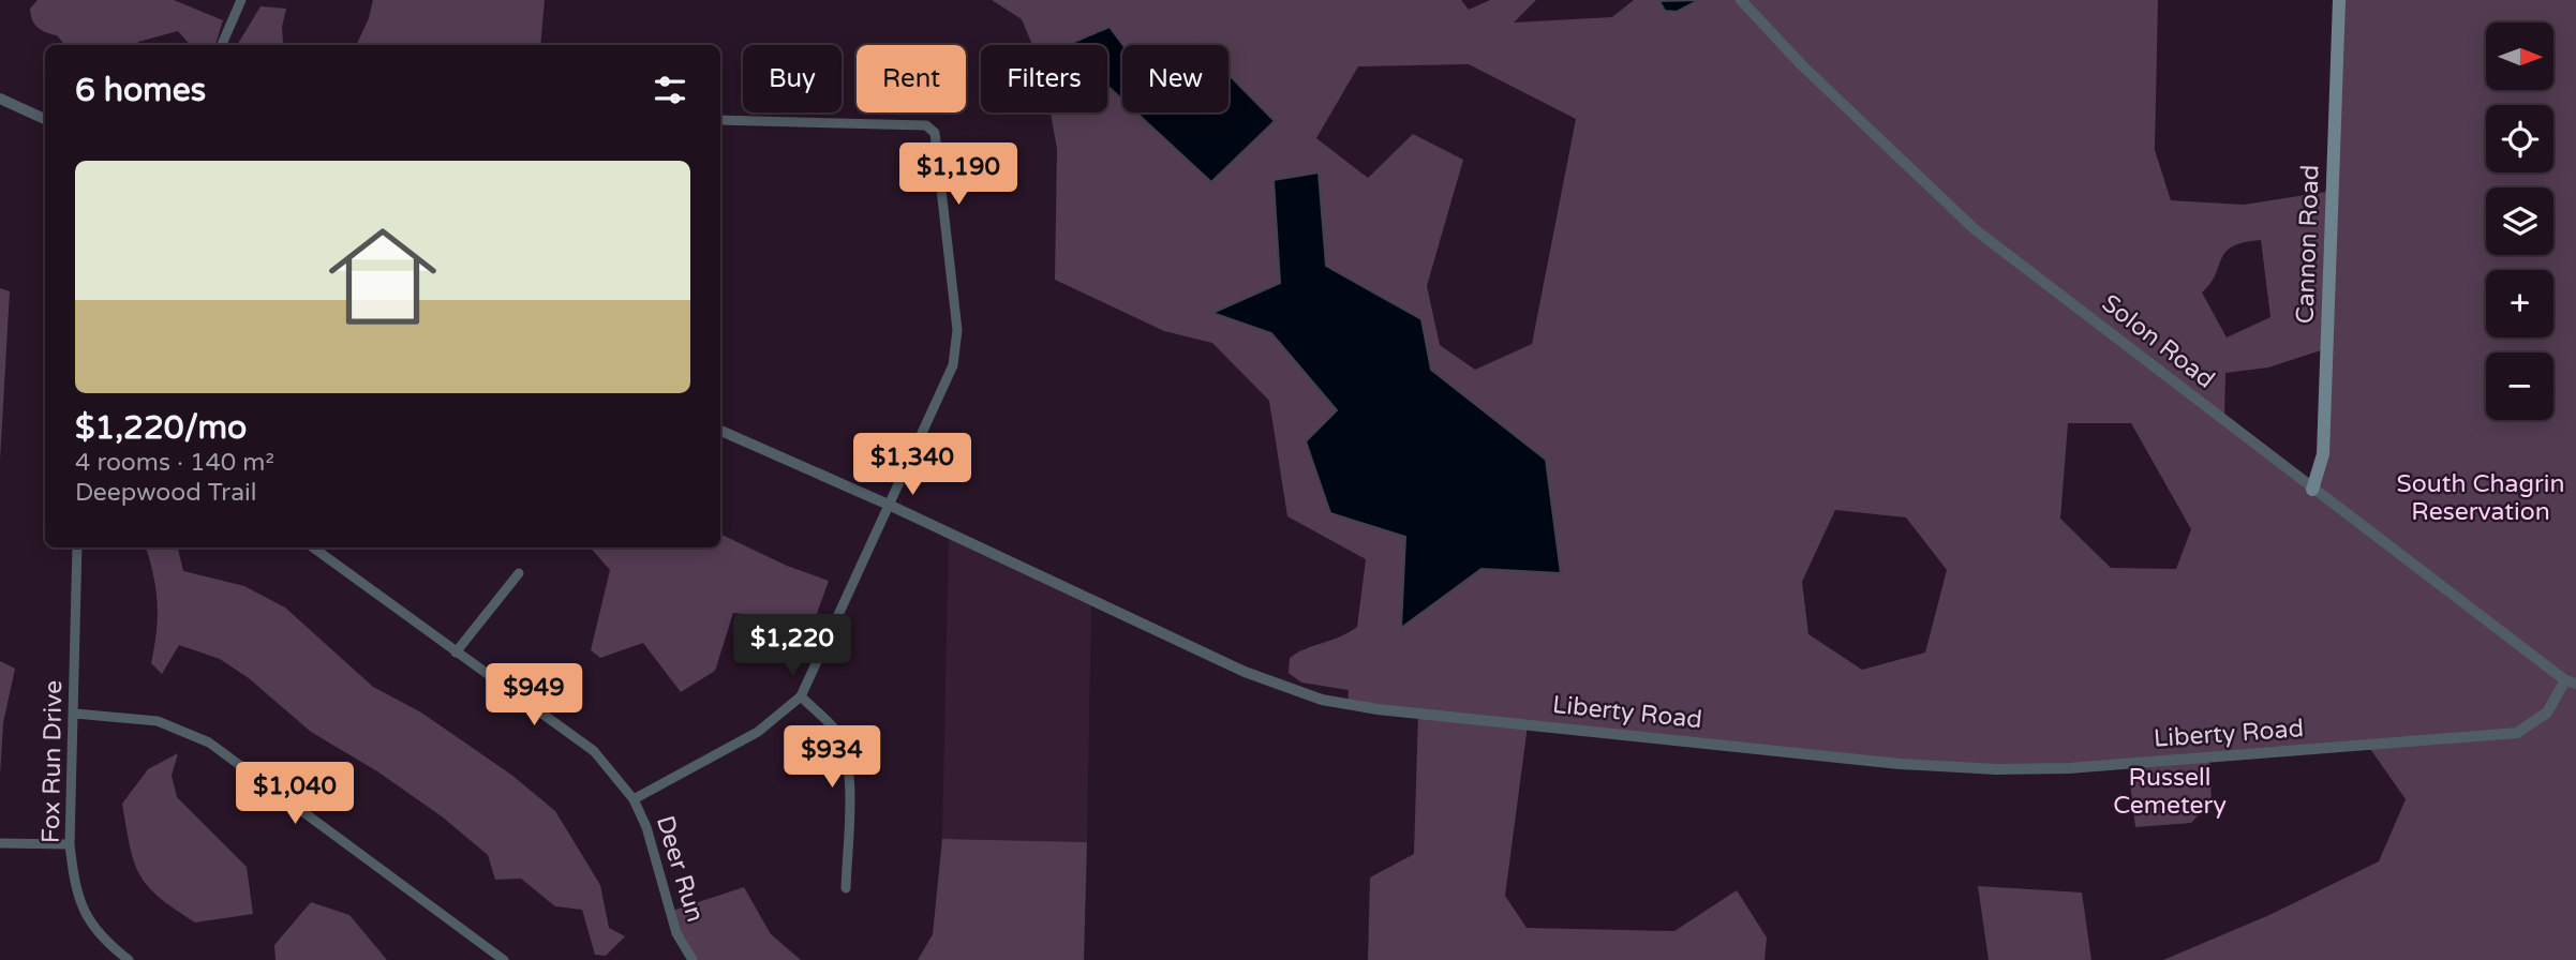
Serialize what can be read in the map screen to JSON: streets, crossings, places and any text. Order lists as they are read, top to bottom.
{
  "streets": {
    "main road": ["Cannon Road"],
    "street": [
      "Solon Road",
      "Liberty Road",
      "Fox Run Drive",
      "Deer Run"
    ]
  },
  "crossings": [
    ["Cannon Road", "Solon Road"],
    ["Solon Road", "Liberty Road"]
  ],
  "parks": ["South Chagrin Reservation", "Russell Cemetery"],
  "north": "right",
  "page": {
    "map_buttons": ["+", "−"],
    "chip": [
      "Buy",
      "Rent",
      "Filters",
      "New"
    ],
    "heading": "6 homes",
    "list": [
      {
        "name": "$1,220/mo",
        "note": "4 rooms · 140 m² · Deepwood Trail"
      }
    ],
    "price": [
      "$1,190",
      "$1,340",
      "$1,220",
      "$949",
      "$934",
      "$1,040"
    ]
  }
}
